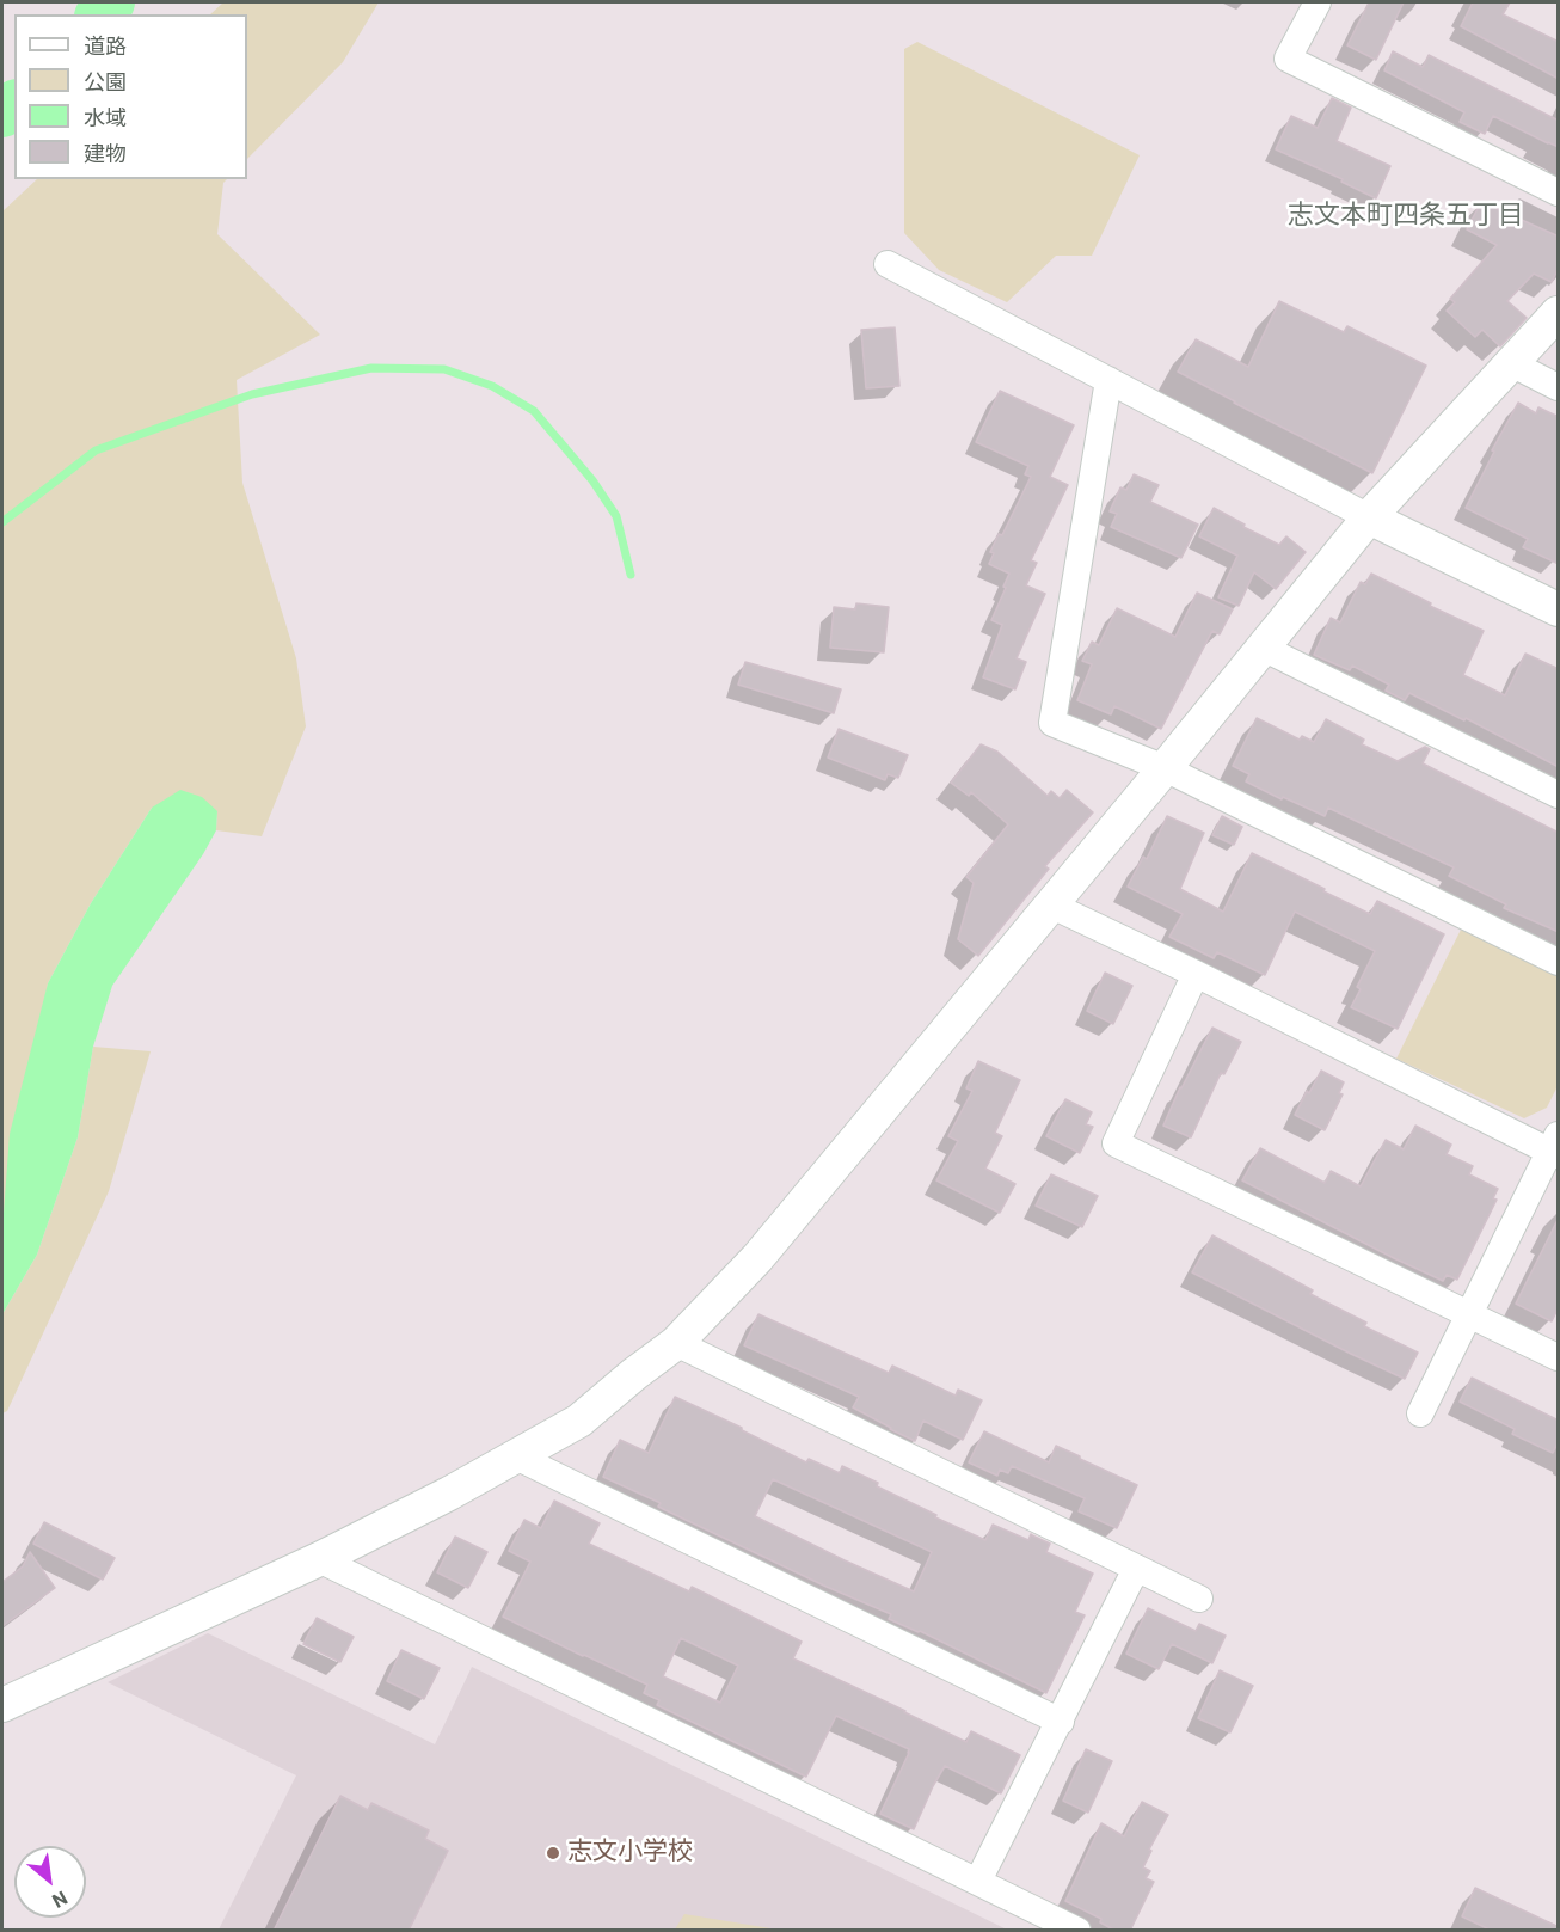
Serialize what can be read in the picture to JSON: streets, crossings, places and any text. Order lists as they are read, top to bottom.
{
  "districts": ["志文本町四条五丁目"],
  "places": ["志文小学校"],
  "legend": [
    "道路",
    "公園",
    "水域",
    "建物"
  ],
  "north": "bottom right"
}
